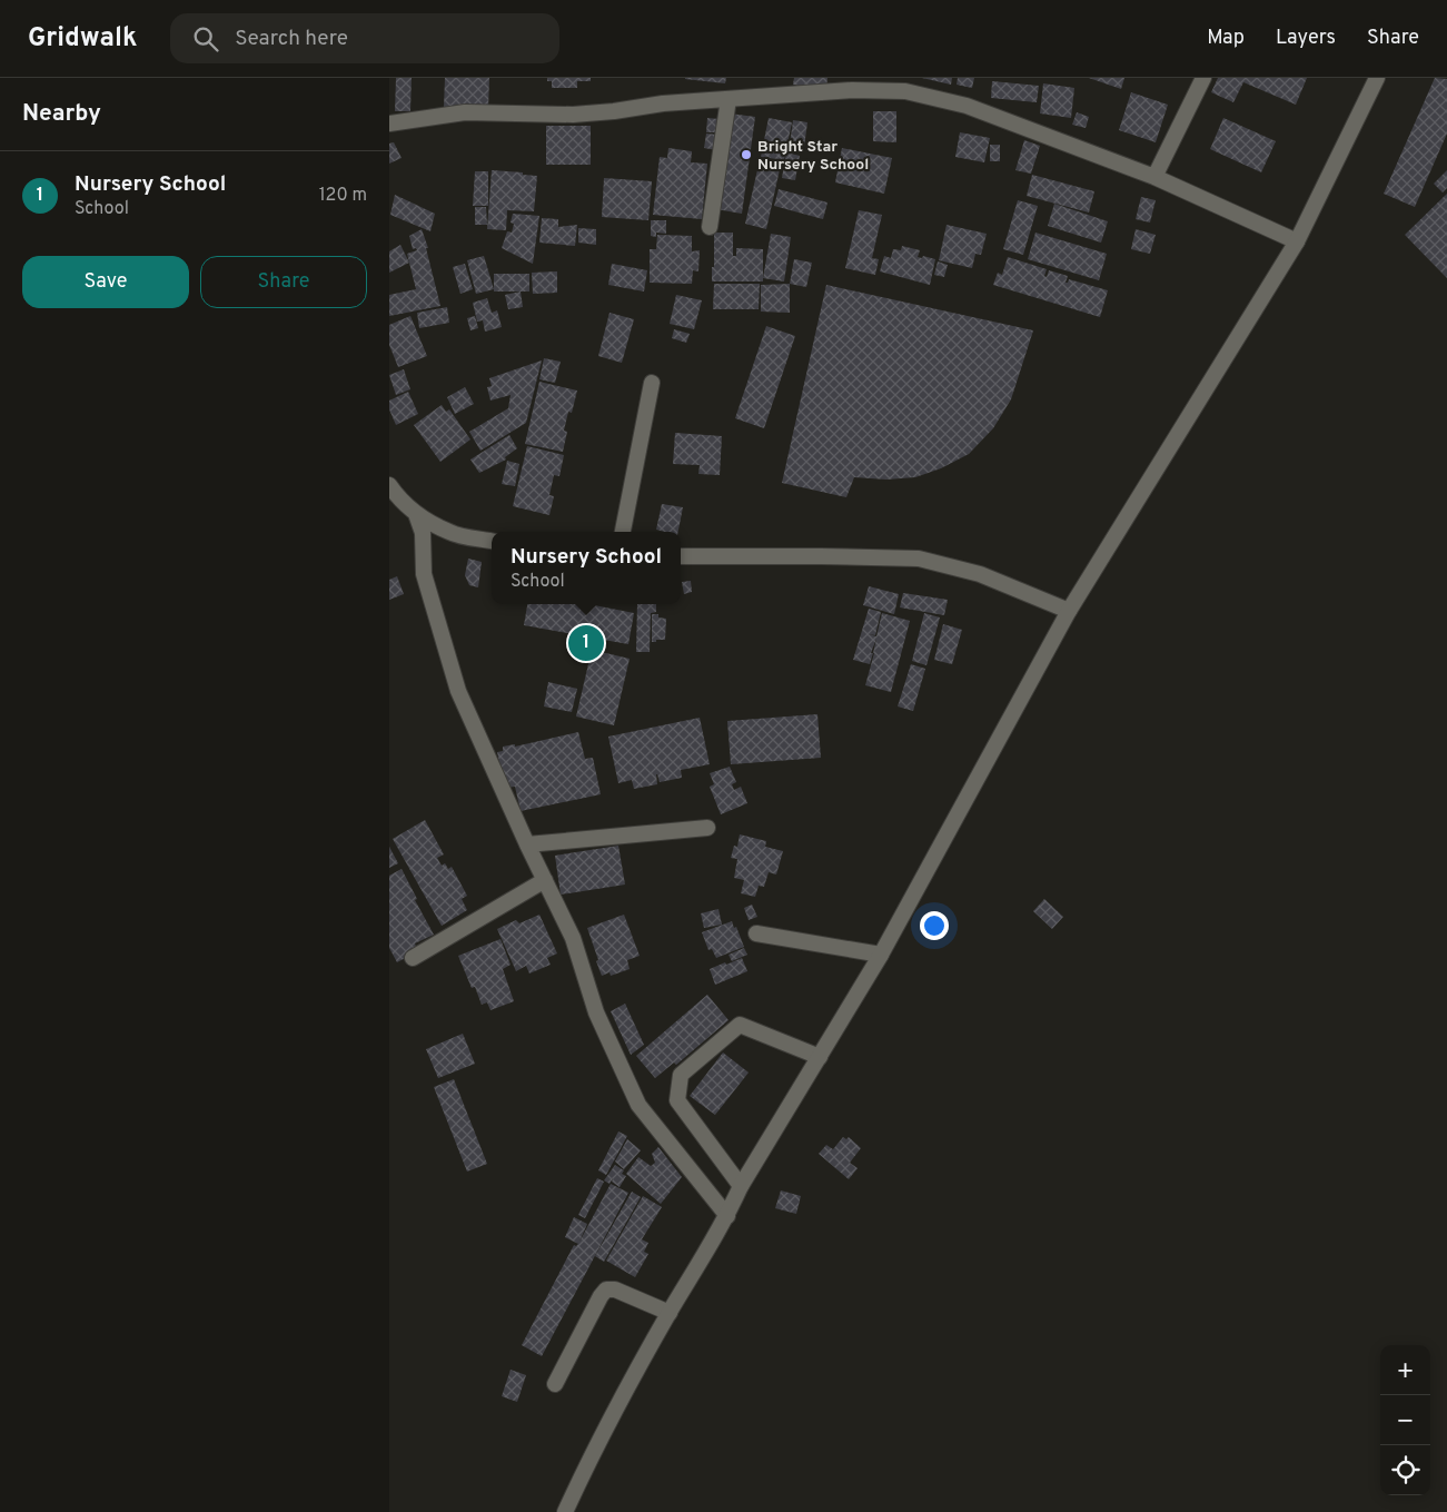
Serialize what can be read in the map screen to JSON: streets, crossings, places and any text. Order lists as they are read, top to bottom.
{
  "places": ["Bright Star Nursery School"],
  "page": {
    "header": "Gridwalk",
    "search": "Search here",
    "nav": ["Map", "Layers", "Share"],
    "heading": "Nearby",
    "list": [
      {
        "mark": "1",
        "name": "Nursery School",
        "note": "School",
        "value": "120 m"
      }
    ],
    "buttons": ["Save", "Share"],
    "popup": ["Nursery School", "School"],
    "pins": "1",
    "map_buttons": ["+", "−"]
  }
}
